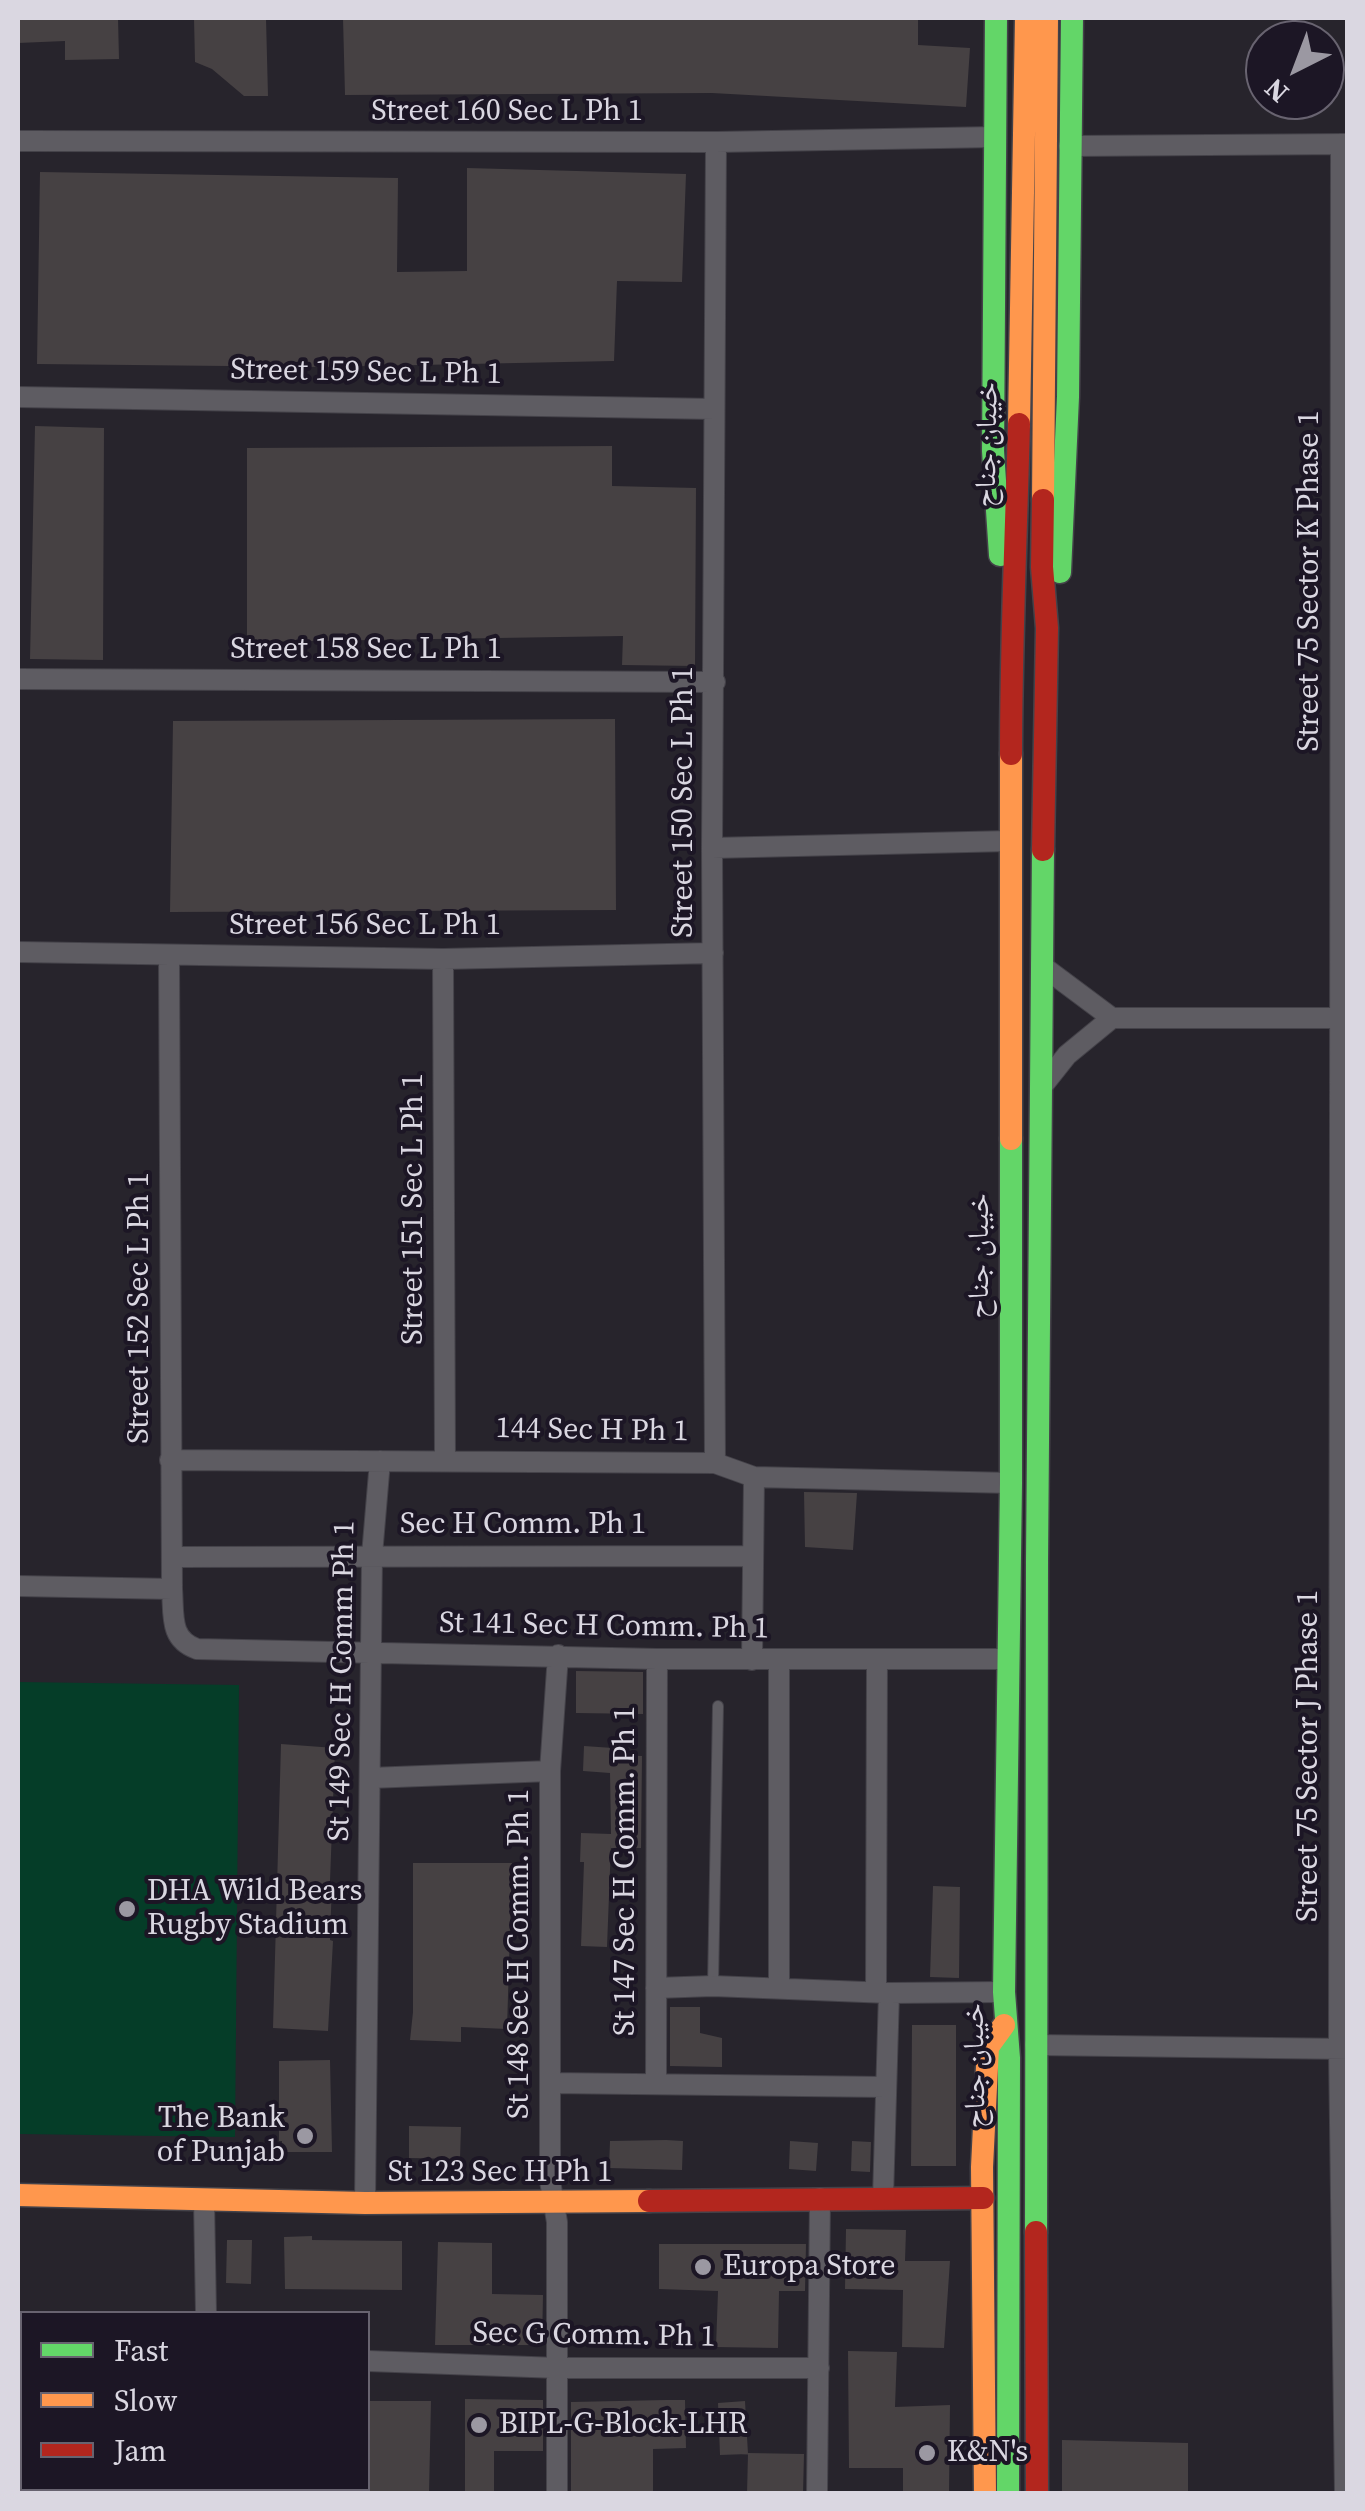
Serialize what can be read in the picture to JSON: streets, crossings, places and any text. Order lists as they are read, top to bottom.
{
  "streets": {
    "main road": ["خیبان جناح", "St 123 Sec H Ph 1"],
    "street": [
      "Street 160 Sec L Ph 1",
      "Street 159 Sec L Ph 1",
      "Street 75 Sector K Phase 1",
      "Street 158 Sec L Ph 1",
      "Street 150 Sec L Ph 1",
      "Street 156 Sec L Ph 1",
      "Street 151 Sec L Ph 1",
      "Street 152 Sec L Ph 1",
      "144 Sec H Ph 1",
      "Sec H Comm. Ph 1",
      "St 141 Sec H Comm. Ph 1",
      "St 149 Sec H Comm Ph 1",
      "Street 75 Sector J Phase 1",
      "St 147 Sec H Comm. Ph 1",
      "St 148 Sec H Comm. Ph 1",
      "Sec G Comm. Ph 1"
    ]
  },
  "crossings": [
    ["Street 160 Sec L Ph 1", "Street 150 Sec L Ph 1"],
    ["Street 159 Sec L Ph 1", "Street 150 Sec L Ph 1"],
    ["خیبان جناح", "144 Sec H Ph 1"],
    ["خیبان جناح", "St 141 Sec H Comm. Ph 1"],
    ["Street 75 Sector K Phase 1", "Street 75 Sector J Phase 1"],
    ["Street 158 Sec L Ph 1", "Street 150 Sec L Ph 1"],
    ["Street 150 Sec L Ph 1", "Street 156 Sec L Ph 1"],
    ["Street 150 Sec L Ph 1", "144 Sec H Ph 1"],
    ["Street 156 Sec L Ph 1", "Street 151 Sec L Ph 1"],
    ["Street 156 Sec L Ph 1", "Street 152 Sec L Ph 1"],
    ["Street 151 Sec L Ph 1", "144 Sec H Ph 1"],
    ["Street 152 Sec L Ph 1", "144 Sec H Ph 1"],
    ["Street 152 Sec L Ph 1", "Sec H Comm. Ph 1"],
    ["Street 152 Sec L Ph 1", "St 141 Sec H Comm. Ph 1"],
    ["144 Sec H Ph 1", "St 149 Sec H Comm Ph 1"],
    ["Sec H Comm. Ph 1", "St 149 Sec H Comm Ph 1"],
    ["St 141 Sec H Comm. Ph 1", "St 149 Sec H Comm Ph 1"],
    ["St 141 Sec H Comm. Ph 1", "St 147 Sec H Comm. Ph 1"],
    ["St 141 Sec H Comm. Ph 1", "St 148 Sec H Comm. Ph 1"],
    ["St 149 Sec H Comm Ph 1", "St 123 Sec H Ph 1"],
    ["St 148 Sec H Comm. Ph 1", "St 123 Sec H Ph 1"],
    ["St 148 Sec H Comm. Ph 1", "Sec G Comm. Ph 1"]
  ],
  "places": [
    "DHA Wild Bears Rugby Stadium",
    "The Bank of Punjab",
    "Europa Store",
    "BIPL-G-Block-LHR",
    "K&N's"
  ],
  "legend": ["Fast", "Slow", "Jam"],
  "north": "bottom left"
}
